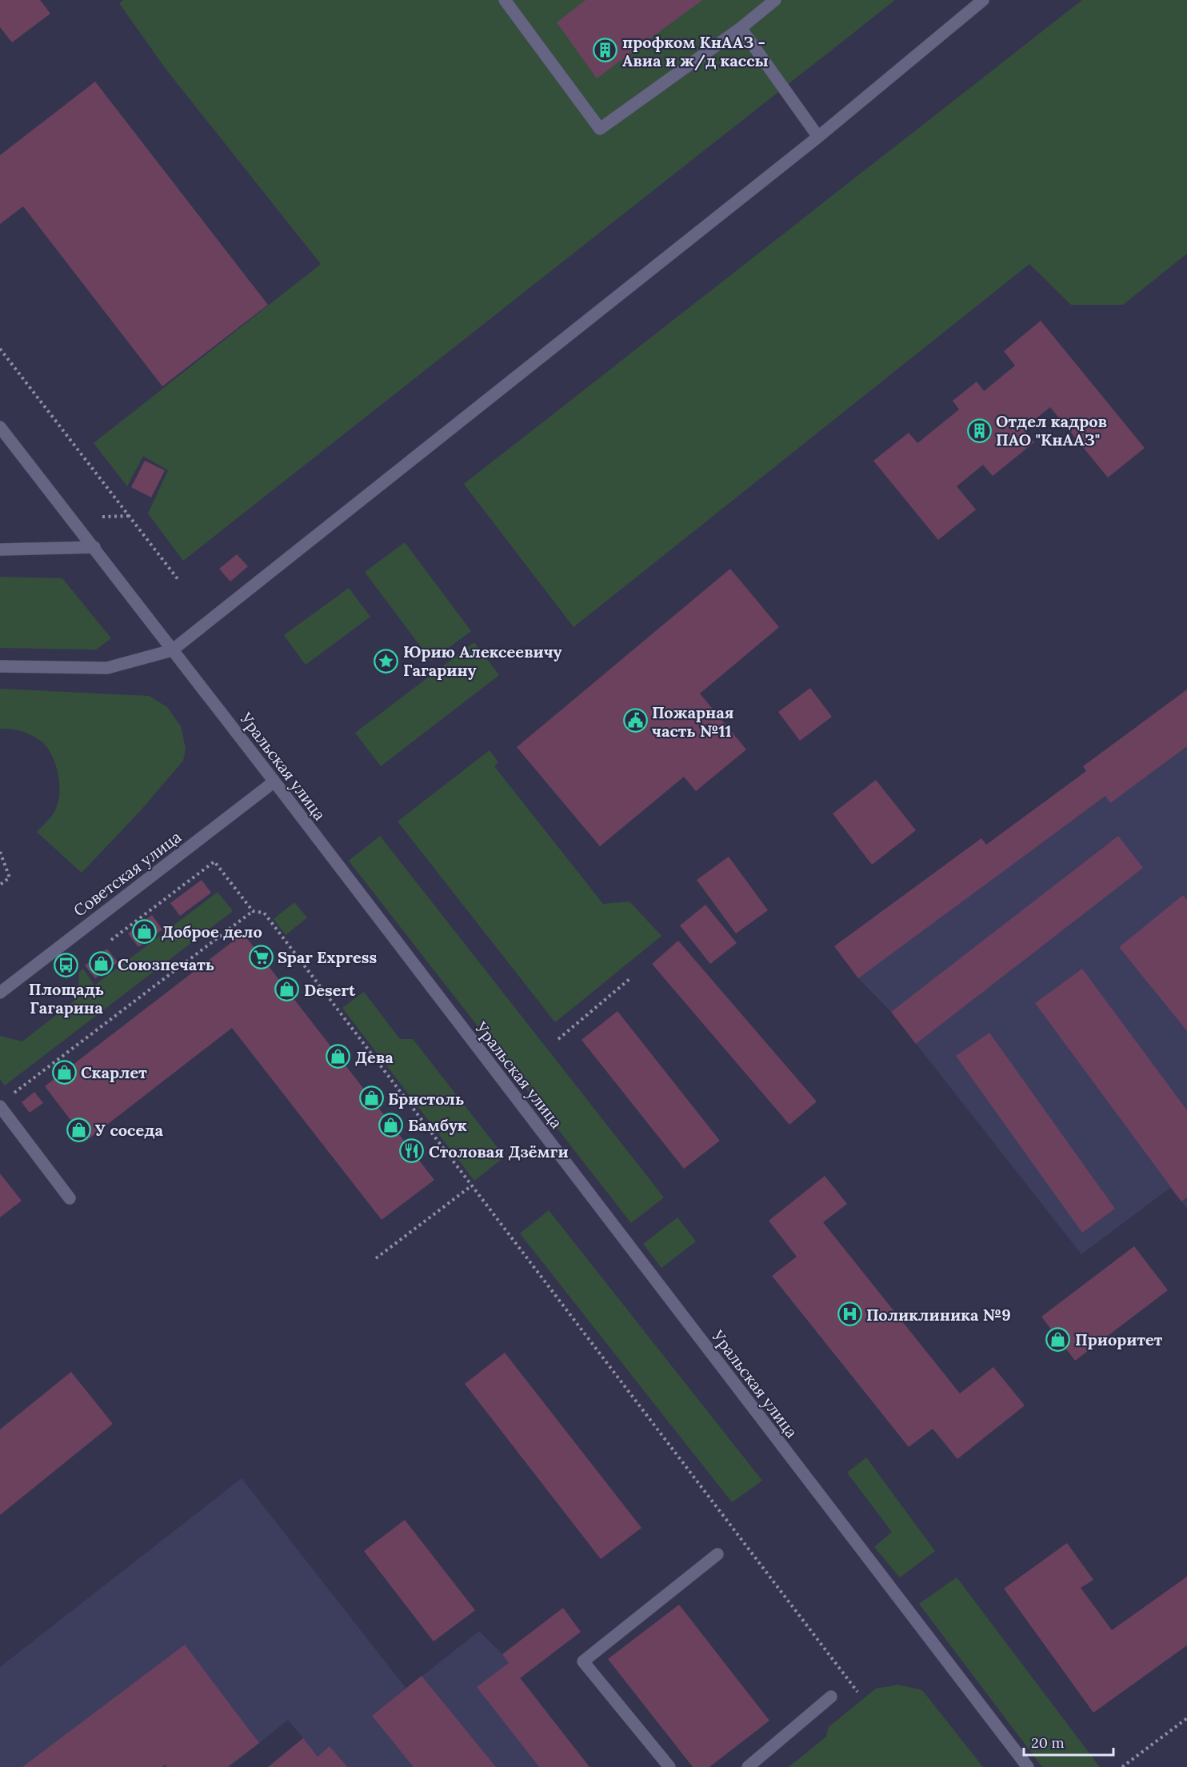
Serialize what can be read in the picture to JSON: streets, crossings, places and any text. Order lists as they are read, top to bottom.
{
  "streets": {
    "street": ["Уральская улица", "Советская улица"]
  },
  "crossings": [
    ["Уральская улица", "Советская улица"]
  ],
  "places": {
    "building": ["профком КнААЗ - Авиа и ж/д кассы", "Отдел кадров ПАО \"КнААЗ\""],
    "place": ["Юрию Алексеевичу Гагарину"],
    "public building": ["Пожарная часть №11"],
    "shop": [
      "Доброе дело",
      "Союзпечать",
      "Desert",
      "Дева",
      "Скарлет",
      "Бристоль",
      "Бамбук",
      "У соседа",
      "Приоритет"
    ],
    "supermarket": ["Spar Express"],
    "bus stop": ["Площадь Гагарина"],
    "restaurant": ["Столовая Дзёмги"],
    "hospital": ["Поликлиника №9"]
  },
  "scale_bar": "20 m"
}
